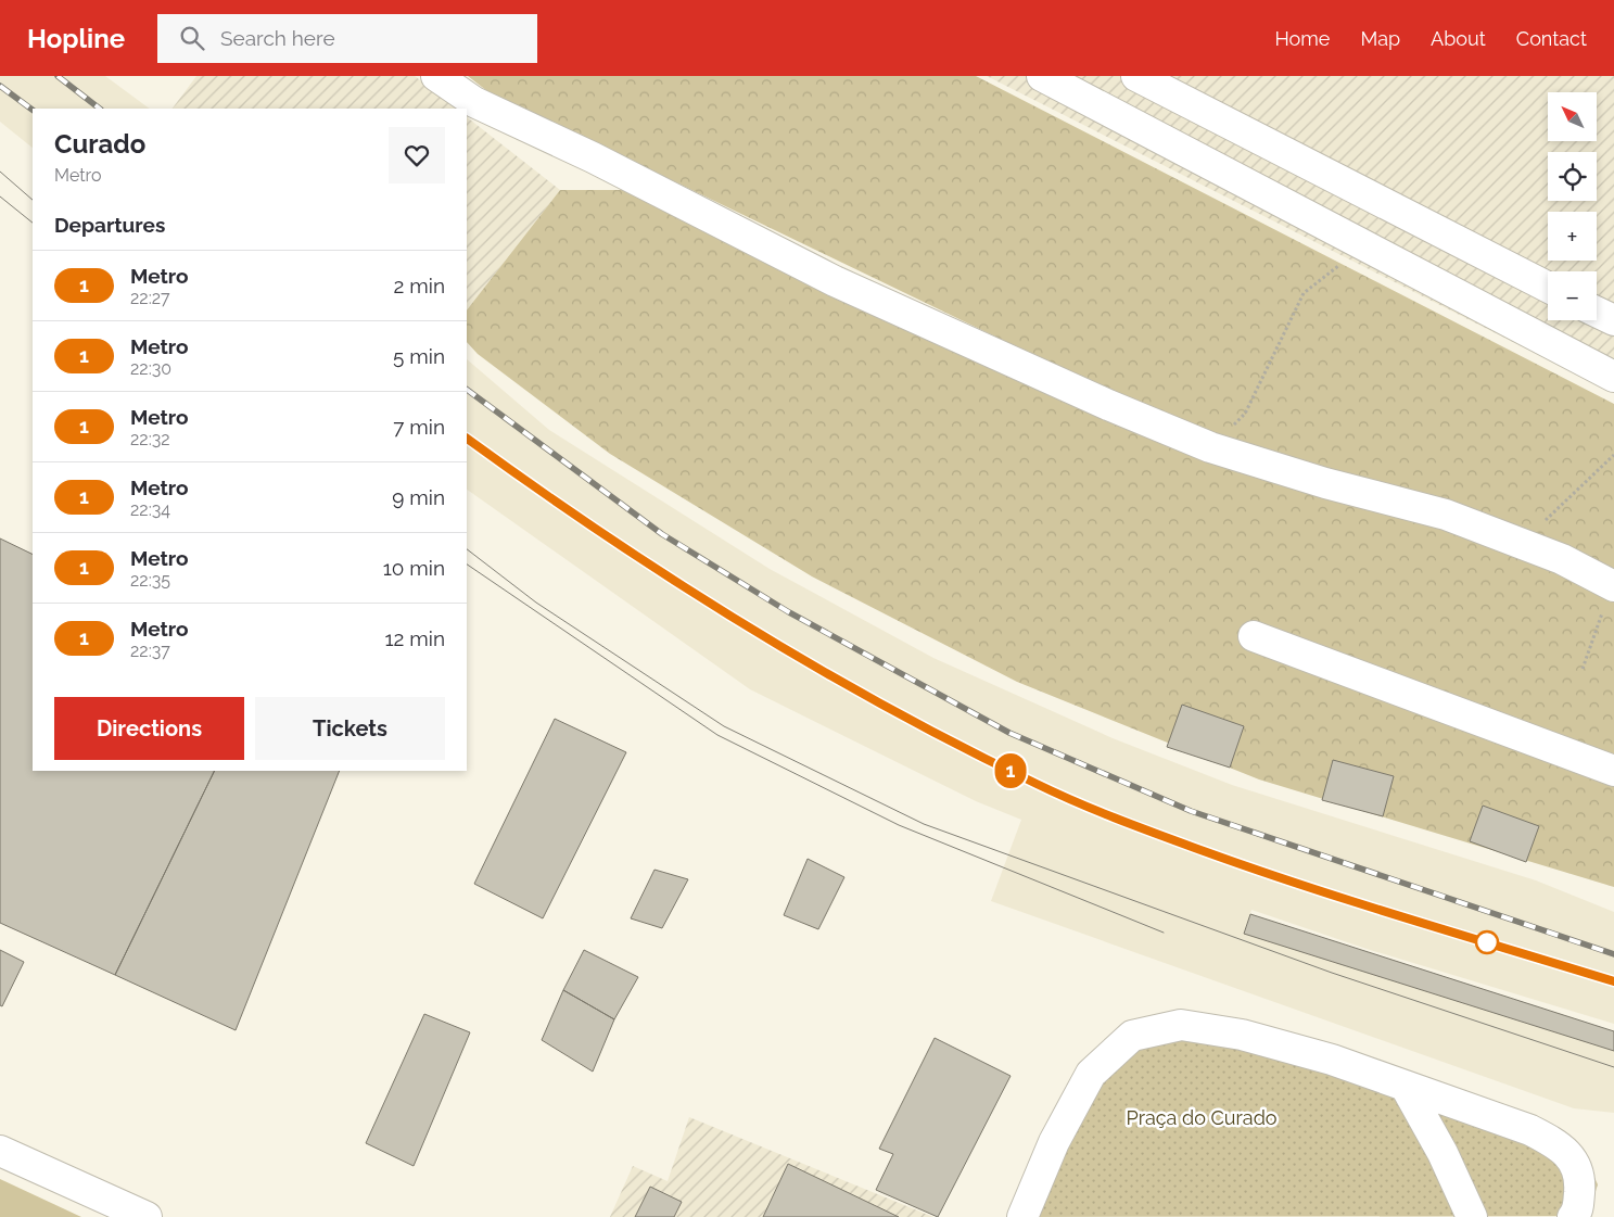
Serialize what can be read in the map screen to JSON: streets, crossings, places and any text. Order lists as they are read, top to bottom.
{
  "parks": ["Praça do Curado"],
  "lines": ["metro line 1"],
  "north": "top left",
  "page": {
    "header": "Hopline",
    "search": "Search here",
    "nav": [
      "Home",
      "Map",
      "About",
      "Contact"
    ],
    "on_map": "1",
    "map_buttons": ["+", "−"],
    "heading": [
      ["Curado", "Metro"],
      "Departures"
    ],
    "list": [
      {
        "mark": "1",
        "name": "Metro",
        "note": "22:27",
        "value": "2 min"
      },
      {
        "mark": "1",
        "name": "Metro",
        "note": "22:30",
        "value": "5 min"
      },
      {
        "mark": "1",
        "name": "Metro",
        "note": "22:32",
        "value": "7 min"
      },
      {
        "mark": "1",
        "name": "Metro",
        "note": "22:34",
        "value": "9 min"
      },
      {
        "mark": "1",
        "name": "Metro",
        "note": "22:35",
        "value": "10 min"
      },
      {
        "mark": "1",
        "name": "Metro",
        "note": "22:37",
        "value": "12 min"
      }
    ],
    "buttons": ["Directions", "Tickets"]
  }
}
